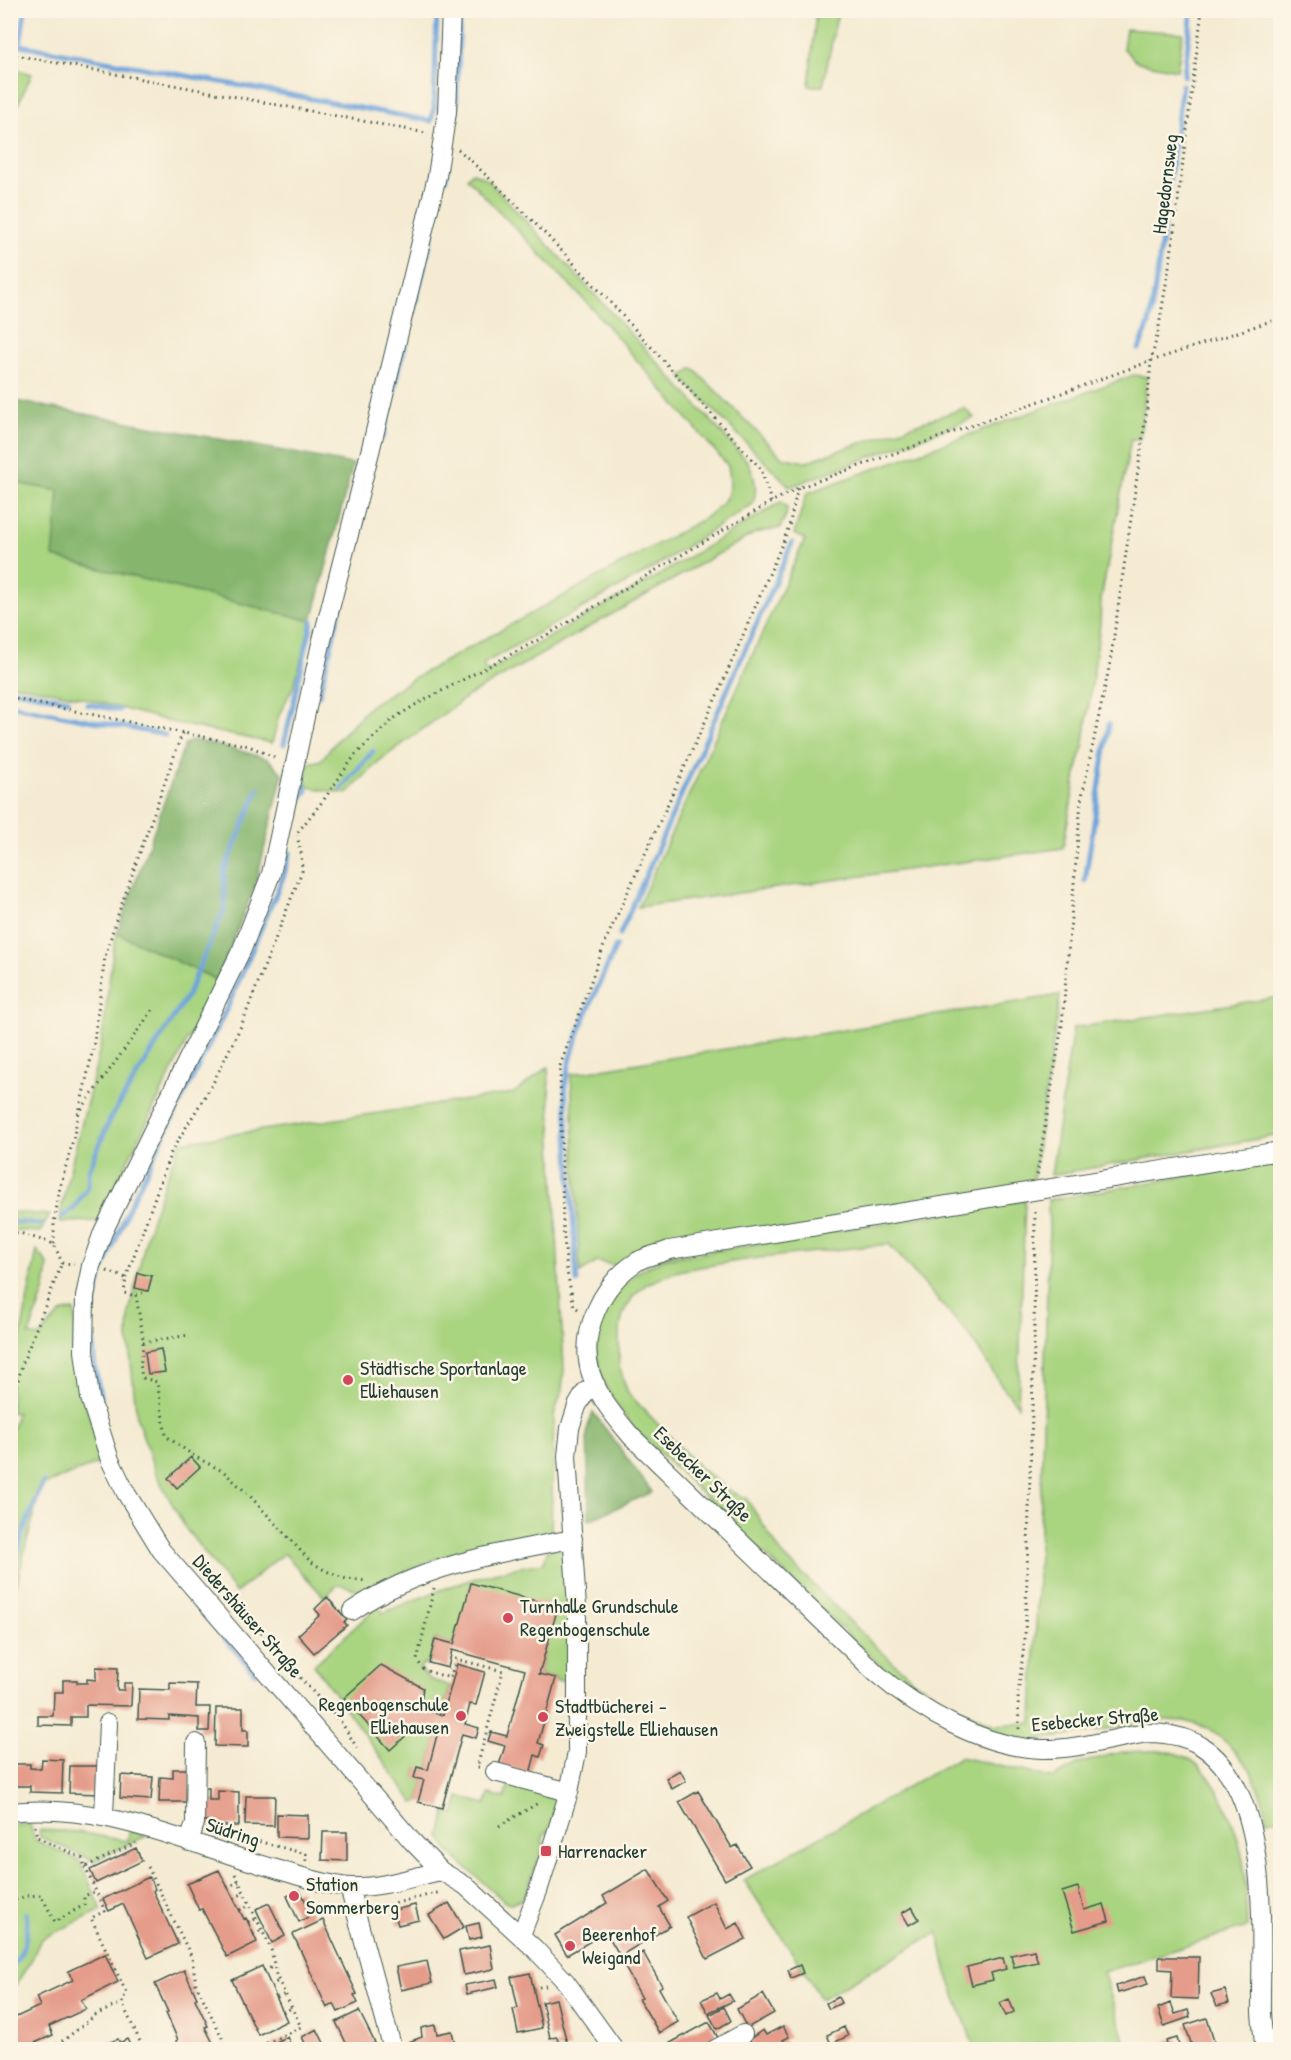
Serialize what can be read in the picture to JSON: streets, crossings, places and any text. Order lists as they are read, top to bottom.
{
  "streets": {
    "street": ["Esebecker Straße", "Diedershäuser Straße", "Südring"],
    "path": ["Hagedornsweg"]
  },
  "crossings": [
    ["Hagedornsweg", "Esebecker Straße"],
    ["Diedershäuser Straße", "Südring"]
  ],
  "places": {
    "other": [
      "Städtische Sportanlage Elliehausen",
      "Turnhalle Grundschule Regenbogenschule",
      "Regenbogenschule Elliehausen",
      "Stadtbücherei - Zweigstelle Elliehausen",
      "Station Sommerberg",
      "Beerenhof Weigand"
    ],
    "transit": ["Harrenacker"]
  }
}
